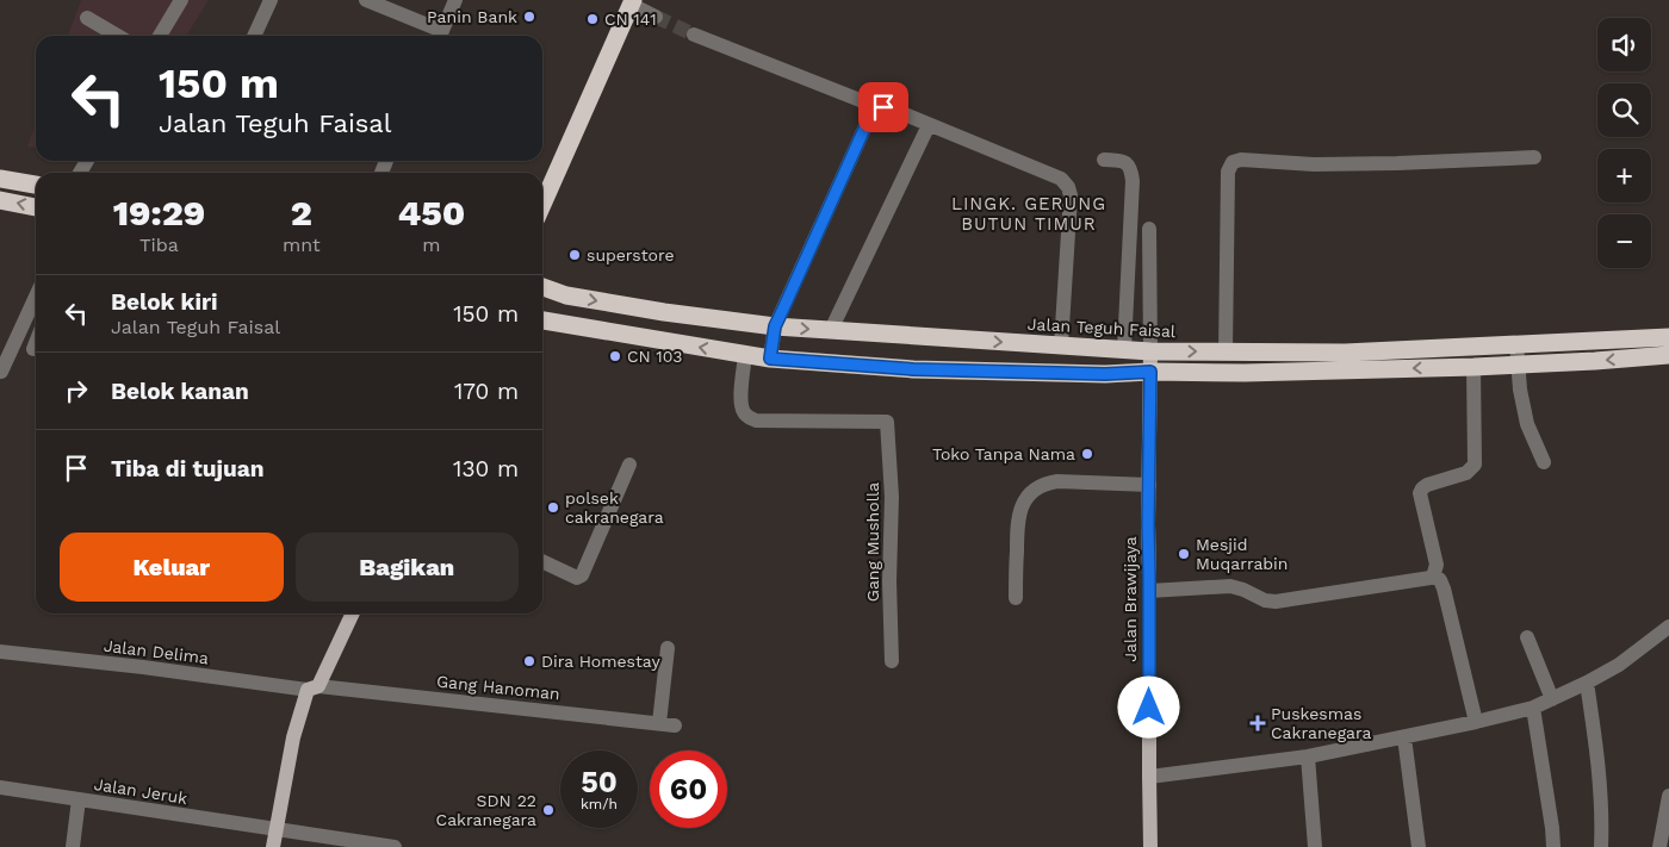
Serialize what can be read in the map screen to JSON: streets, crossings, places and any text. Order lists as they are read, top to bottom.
{
  "streets": {
    "highway": ["Jalan Teguh Faisal"],
    "main road": ["Jalan Brawijaya"],
    "street": [
      "Gang Musholla",
      "Jalan Delima",
      "Gang Hanoman",
      "Jalan Jeruk"
    ]
  },
  "crossings": [
    ["Jalan Teguh Faisal", "Jalan Brawijaya"],
    ["Jalan Delima", "Gang Hanoman"]
  ],
  "districts": ["LINGK. GERUNG BUTUN TIMUR"],
  "places": {
    "other": [
      "Panin Bank",
      "CN 141",
      "superstore",
      "CN 103",
      "Toko Tanpa Nama",
      "polsek cakranegara",
      "Mesjid Muqarrabin",
      "Dira Homestay",
      "SDN 22 Cakranegara"
    ],
    "health": ["Puskesmas Cakranegara"]
  },
  "page": {
    "map_buttons": ["+", "−"],
    "turn": ["150 m", "Jalan Teguh Faisal"],
    "eta": [
      "19:29",
      "Tiba",
      "2",
      "mnt",
      "450",
      "m"
    ],
    "list": [
      {
        "name": "Belok kiri",
        "note": "Jalan Teguh Faisal",
        "value": "150 m"
      },
      {
        "name": "Belok kanan",
        "value": "170 m"
      },
      {
        "name": "Tiba di tujuan",
        "value": "130 m"
      }
    ],
    "buttons": ["Keluar", "Bagikan"],
    "speed": "50 km/h",
    "limit": "60"
  }
}
